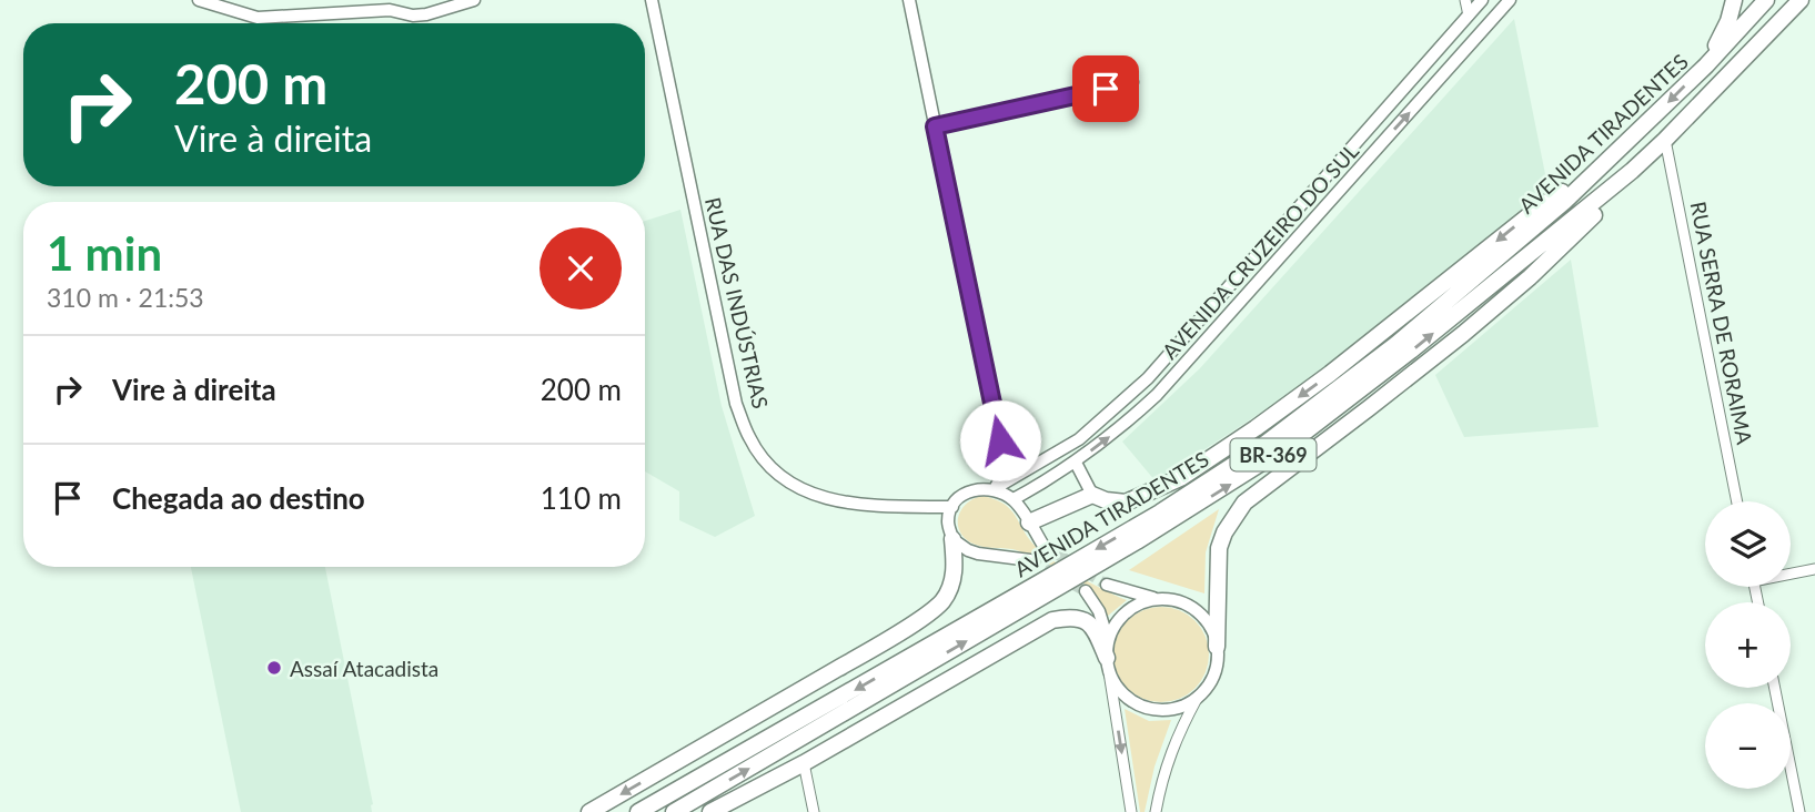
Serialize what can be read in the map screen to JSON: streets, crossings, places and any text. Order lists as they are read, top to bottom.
{
  "streets": {
    "highway": ["AVENIDA TIRADENTES", "BR-369"],
    "street": ["AVENIDA CRUZEIRO DO SUL", "RUA DAS INDÚSTRIAS", "RUA SERRA DE RORAIMA"]
  },
  "crossings": [
    ["AVENIDA TIRADENTES", "RUA SERRA DE RORAIMA"],
    ["AVENIDA CRUZEIRO DO SUL", "RUA DAS INDÚSTRIAS"]
  ],
  "places": ["Assaí Atacadista"],
  "page": {
    "turn": ["200 m", "Vire à direita"],
    "heading": ["1 min", "310 m · 21:53"],
    "list": [
      {
        "name": "Vire à direita",
        "value": "200 m"
      },
      {
        "name": "Chegada ao destino",
        "value": "110 m"
      }
    ],
    "map_buttons": ["+", "−"]
  }
}
